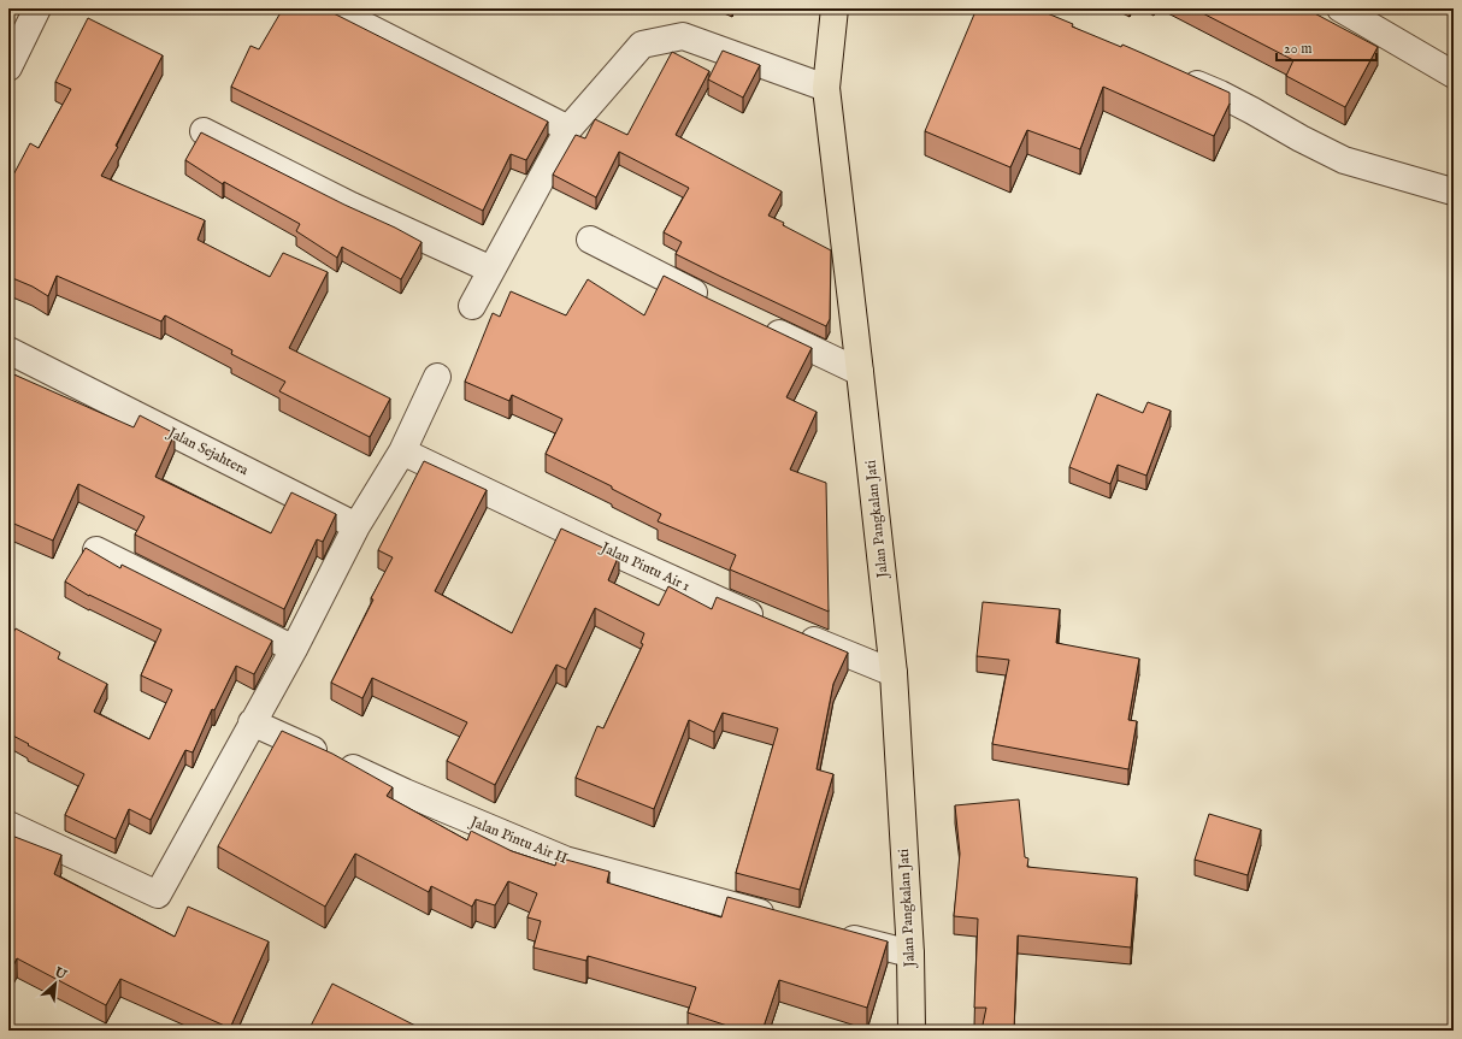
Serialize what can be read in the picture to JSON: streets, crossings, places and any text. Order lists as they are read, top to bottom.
{
  "streets": {
    "main road": ["Jalan Pangkalan Jati"],
    "street": ["Jalan Sejahtera", "Jalan Pintu Air 1", "Jalan Pintu Air II"]
  },
  "crossings": [
    ["Jalan Pangkalan Jati", "Jalan Pintu Air 1"]
  ],
  "scale_bar": "20 m",
  "north": "top right"
}
